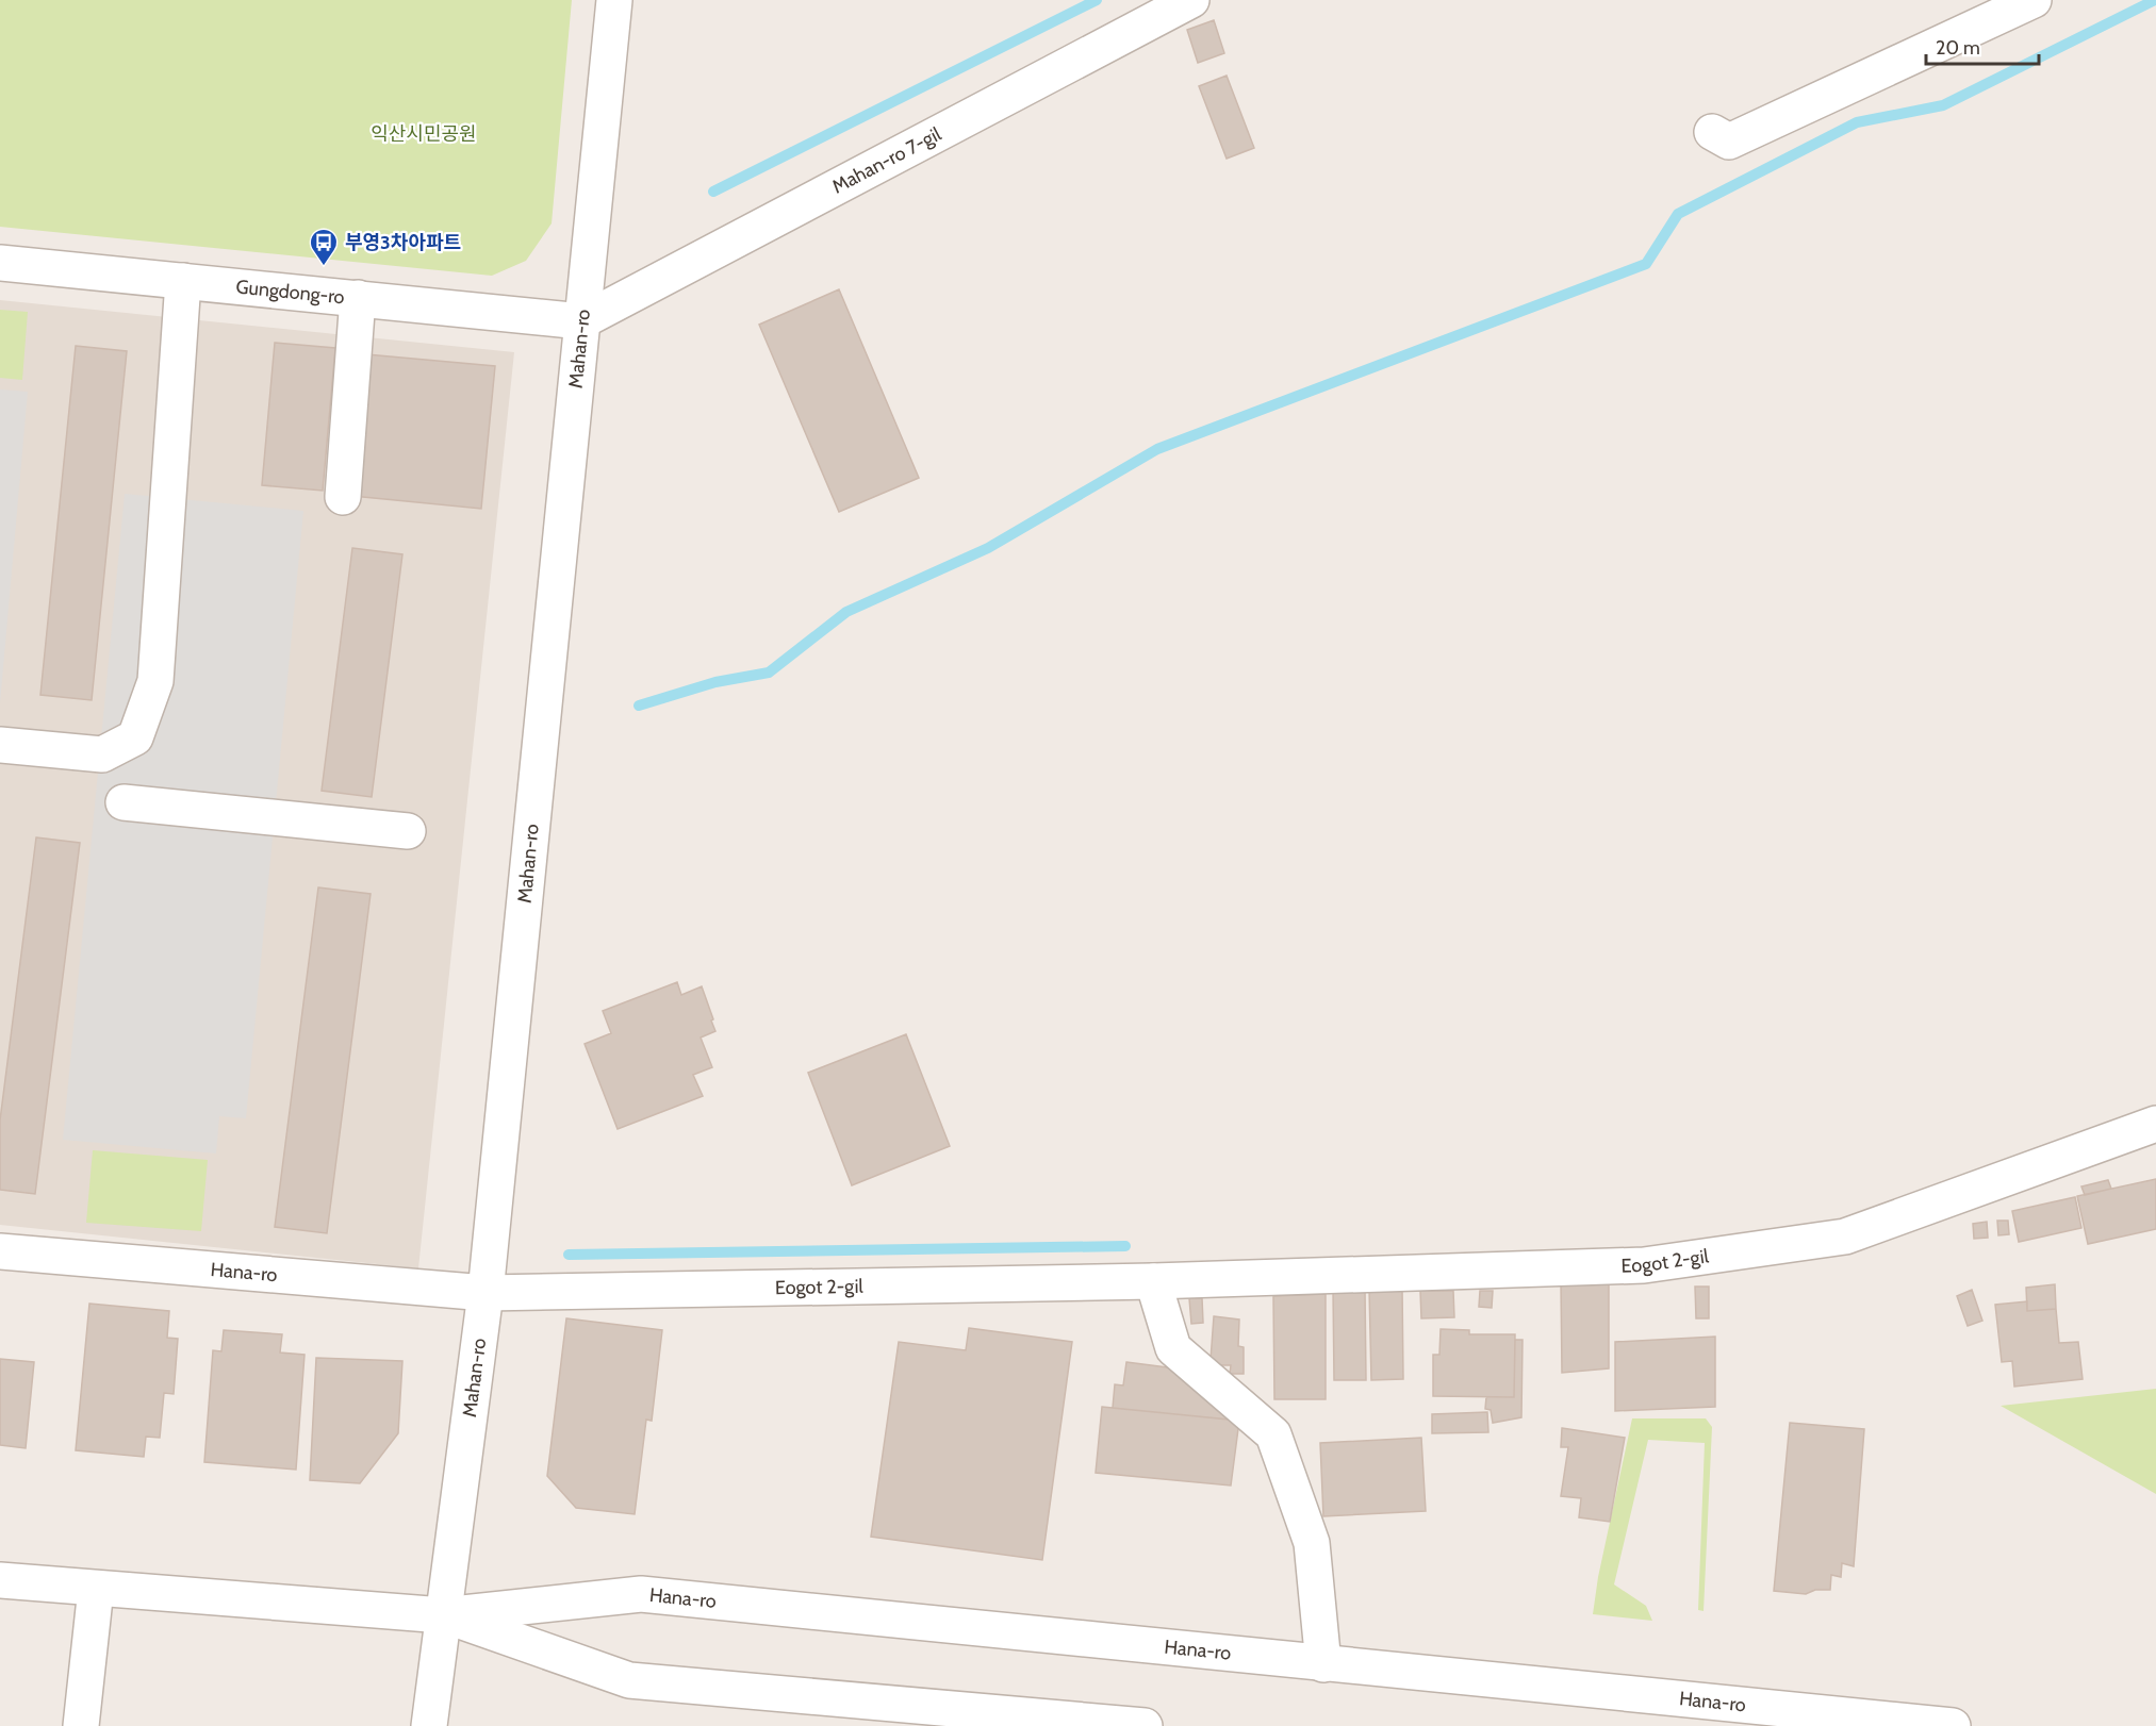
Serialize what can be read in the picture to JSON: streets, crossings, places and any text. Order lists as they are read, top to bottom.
{
  "streets": {
    "street": [
      "Mahan-ro 7-gil",
      "Gungdong-ro",
      "Mahan-ro",
      "Eogot 2-gil",
      "Hana-ro"
    ]
  },
  "crossings": [
    ["Mahan-ro 7-gil", "Gungdong-ro"],
    ["Mahan-ro 7-gil", "Mahan-ro"],
    ["Gungdong-ro", "Mahan-ro"],
    ["Mahan-ro", "Eogot 2-gil"],
    ["Mahan-ro", "Hana-ro"],
    ["Eogot 2-gil", "Hana-ro"]
  ],
  "parks": ["익산시민공원"],
  "places": {
    "bus stop": ["부영3차아파트"]
  },
  "scale_bar": "20 m"
}
